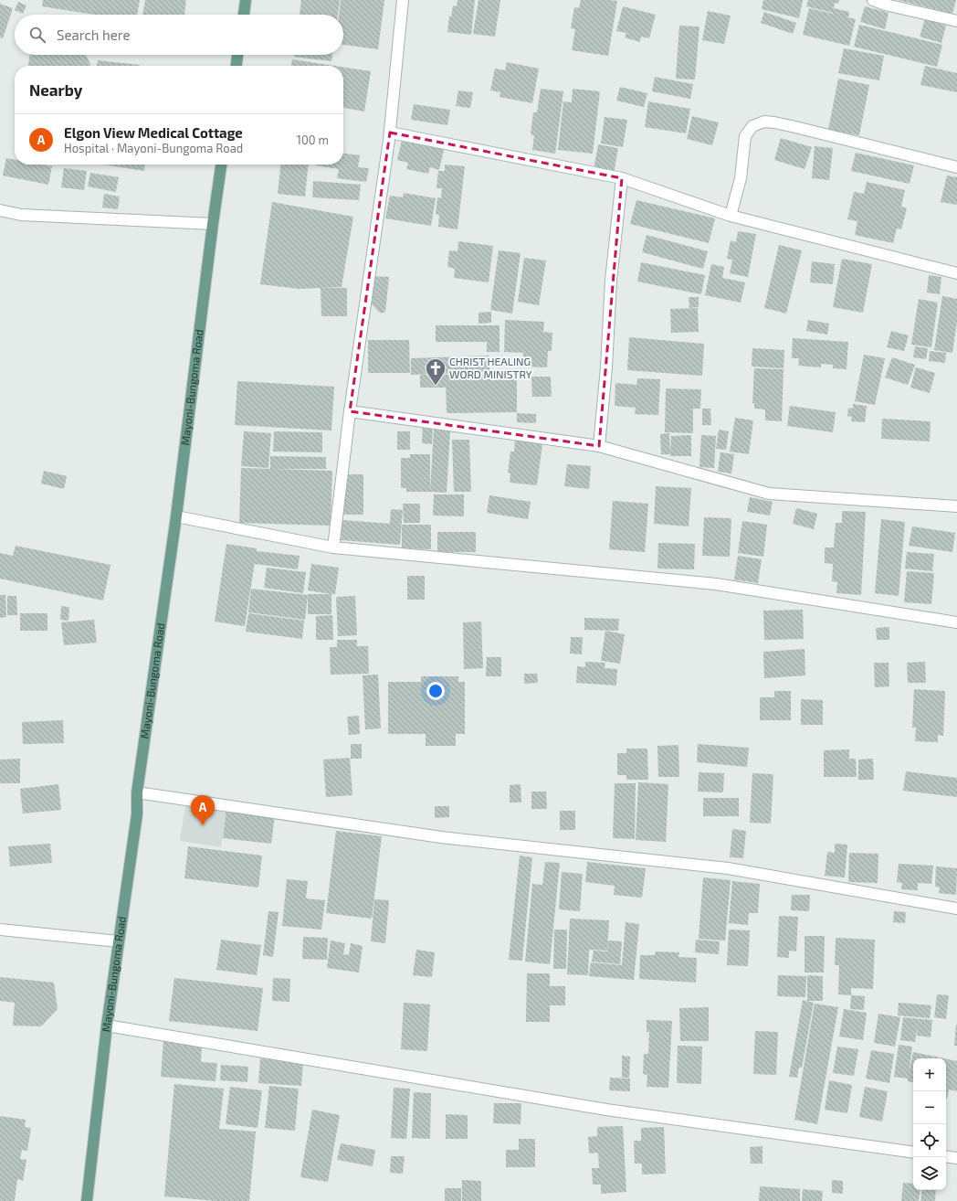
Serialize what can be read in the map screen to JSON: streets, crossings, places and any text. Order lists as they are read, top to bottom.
{
  "streets": {
    "main road": ["Mayoni-Bungoma Road"]
  },
  "places": {
    "church": ["CHRIST HEALING WORD MINISTRY"]
  },
  "page": {
    "search": "Search here",
    "heading": "Nearby",
    "list": [
      {
        "mark": "A",
        "name": "Elgon View Medical Cottage",
        "note": "Hospital · Mayoni-Bungoma Road",
        "value": "100 m"
      }
    ],
    "pins": "A",
    "map_buttons": ["+", "−"]
  }
}
